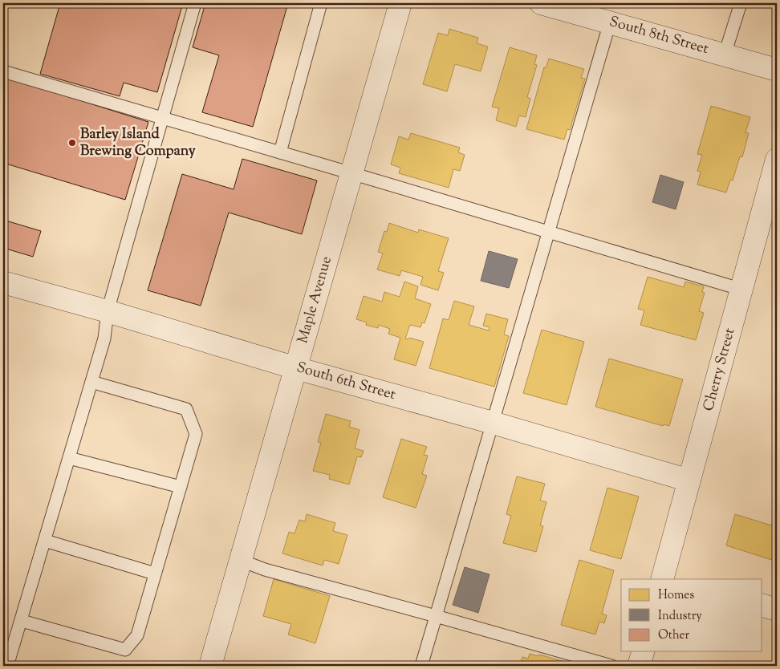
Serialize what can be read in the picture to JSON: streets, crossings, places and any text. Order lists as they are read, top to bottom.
{
  "streets": {
    "street": [
      "South 8th Street",
      "Maple Avenue",
      "Cherry Street",
      "South 6th Street"
    ]
  },
  "crossings": [
    ["Maple Avenue", "South 6th Street"],
    ["Cherry Street", "South 6th Street"]
  ],
  "places": ["Barley Island Brewing Company"],
  "legend": ["Homes", "Industry", "Other"]
}
